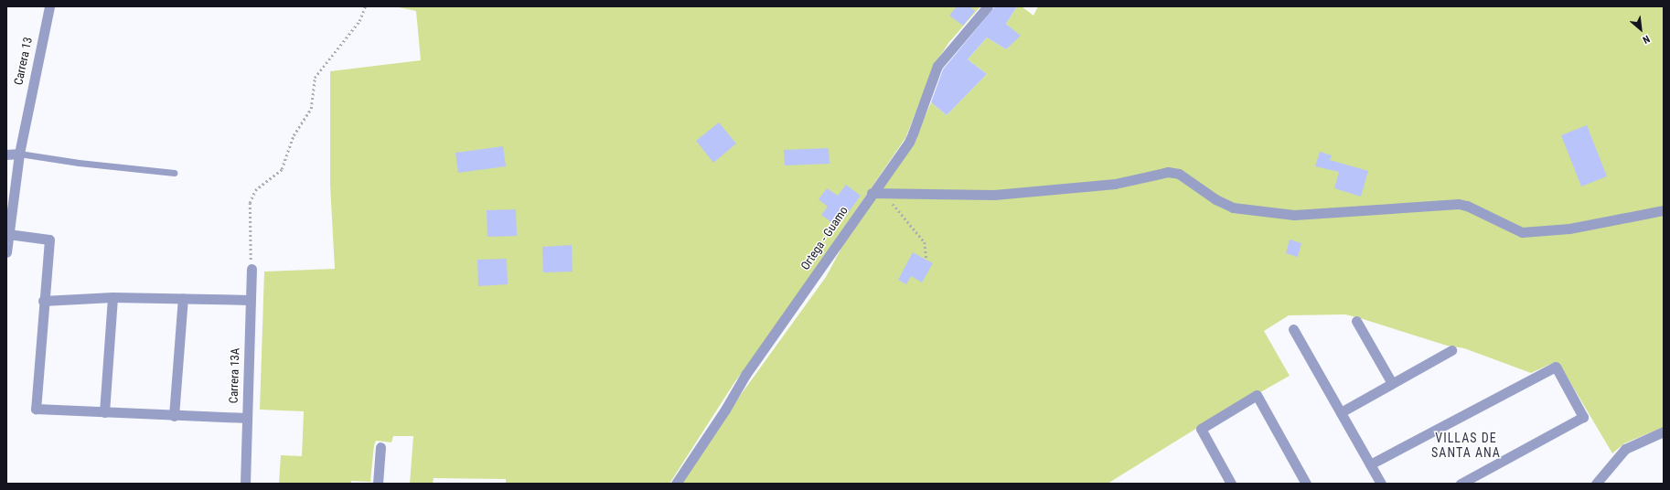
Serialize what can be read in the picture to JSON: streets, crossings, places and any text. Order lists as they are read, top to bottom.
{
  "streets": {
    "street": ["Carrera 13", "Ortega - Guamo", "Carrera 13A"]
  },
  "districts": ["VILLAS DE SANTA ANA"],
  "north": "bottom right"
}
